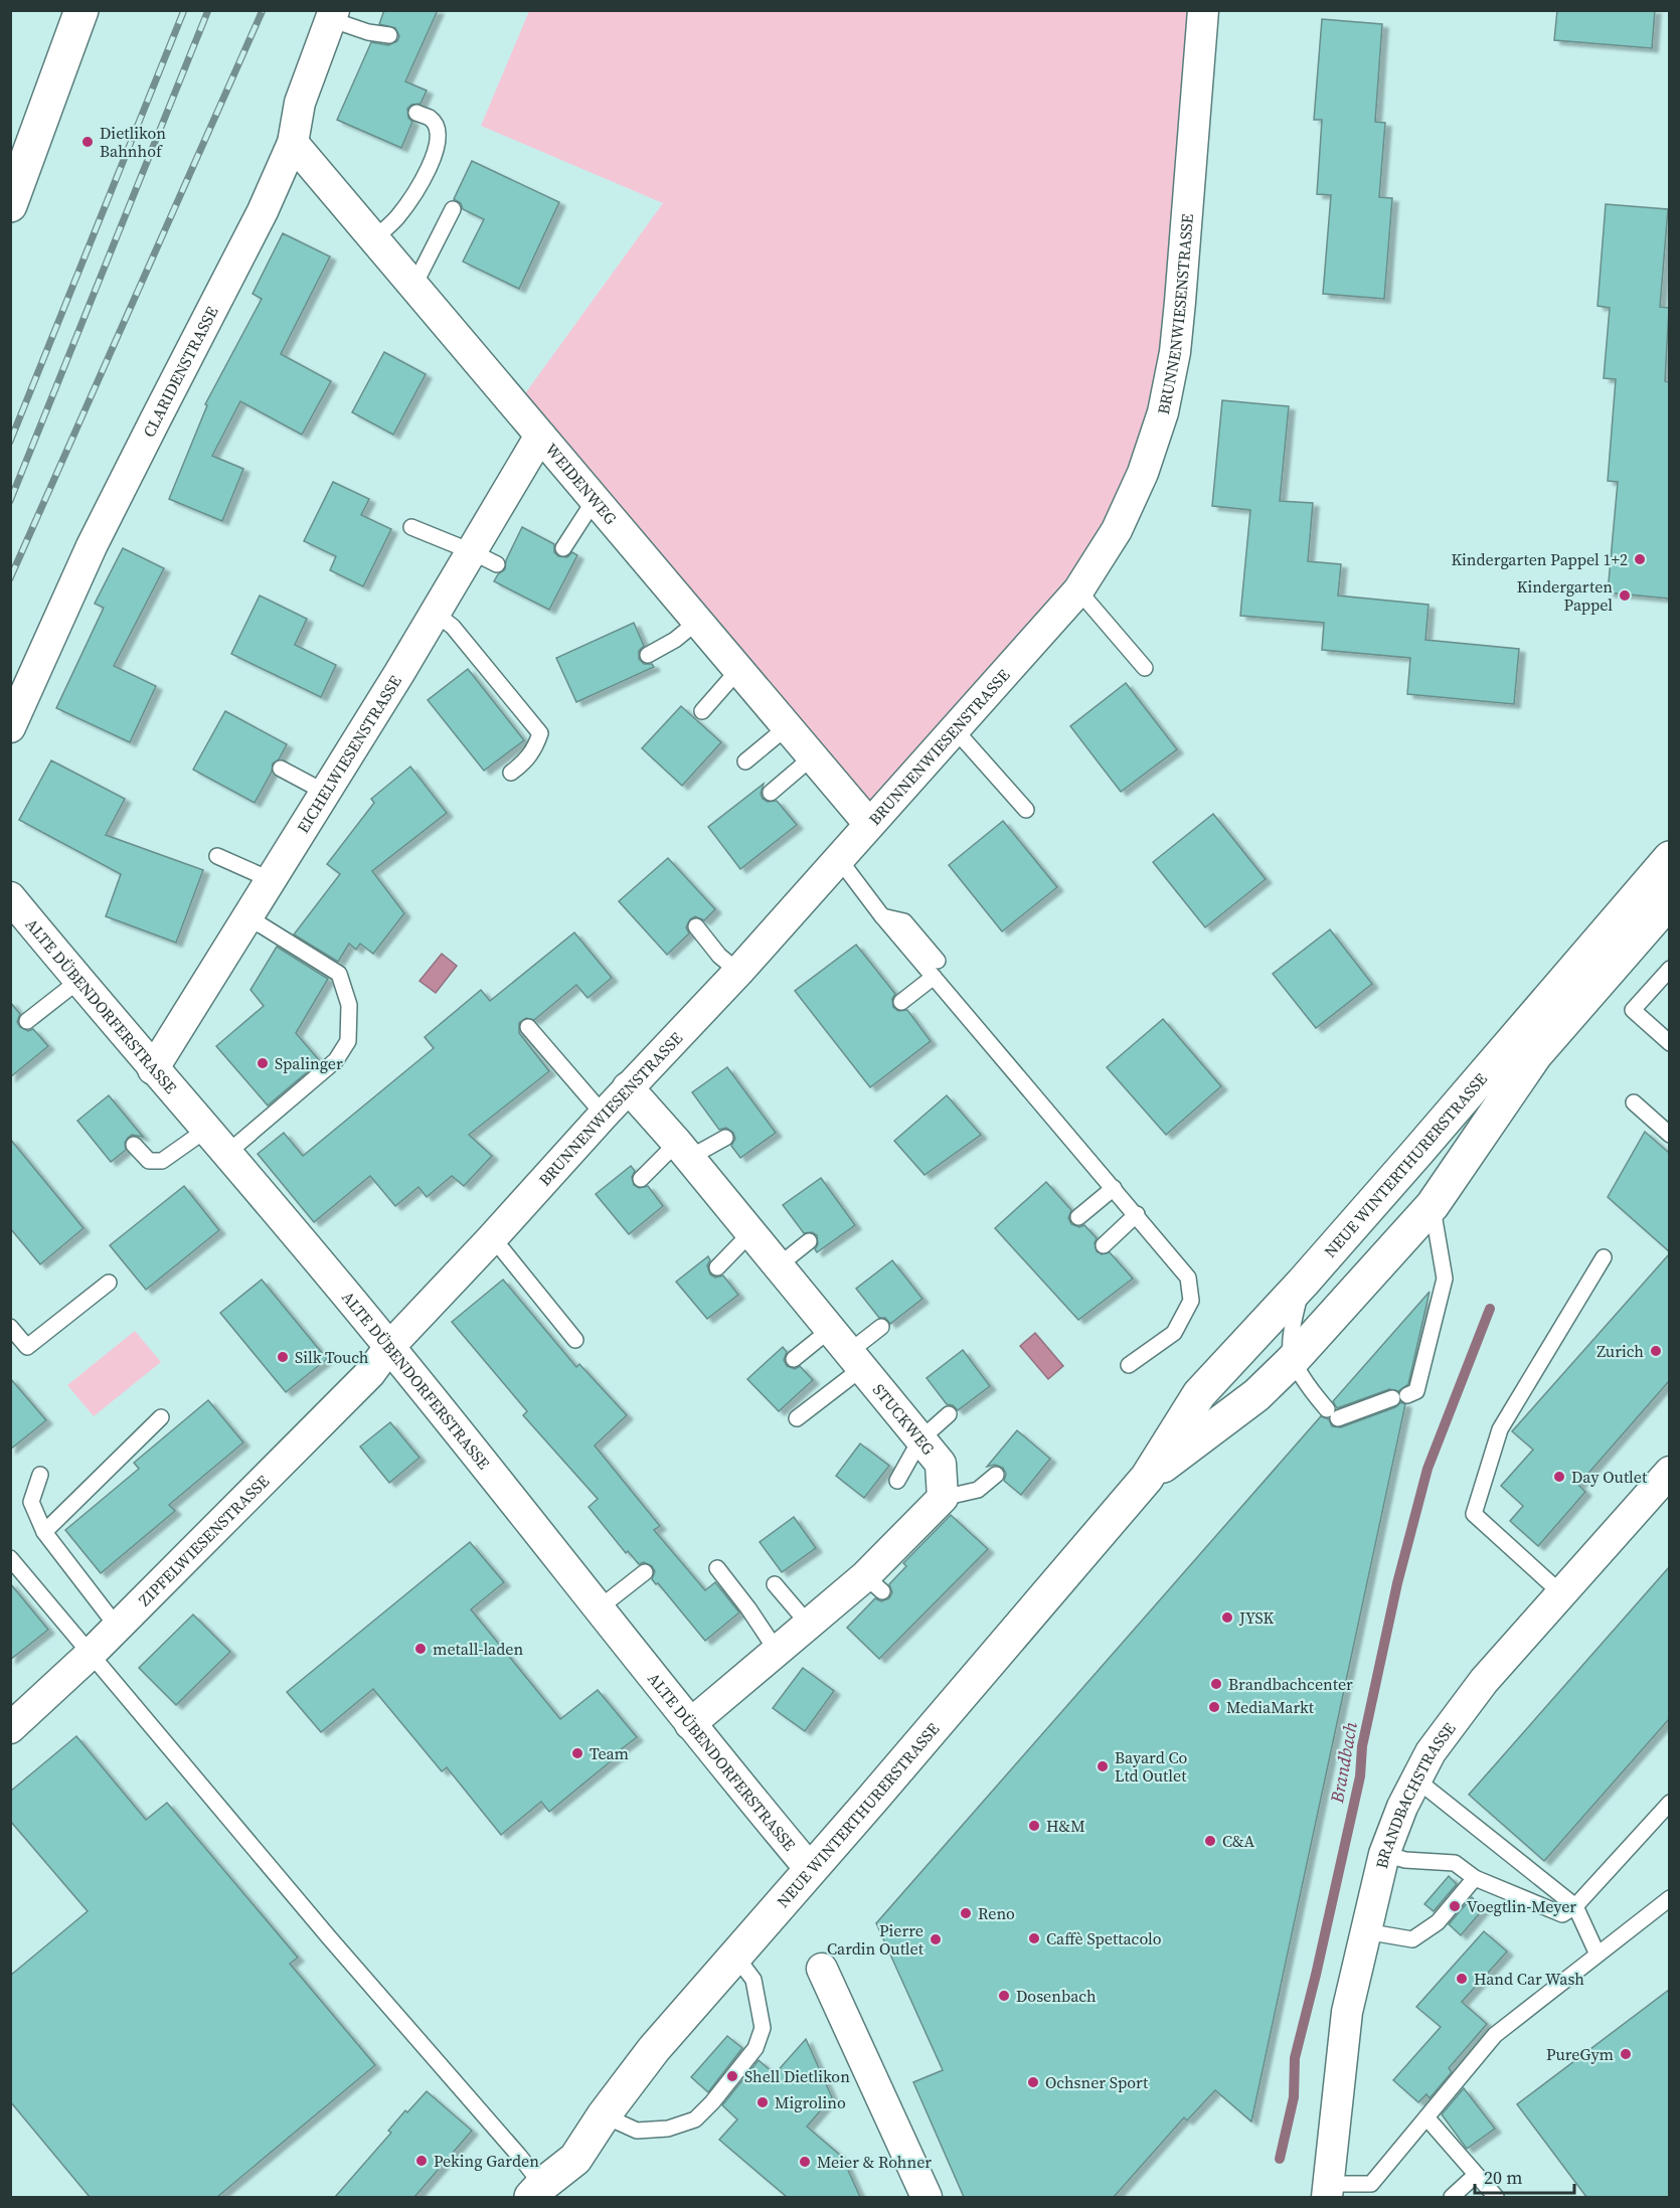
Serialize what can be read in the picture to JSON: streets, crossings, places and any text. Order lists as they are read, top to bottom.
{
  "streets": {
    "main road": ["NEUE WINTERTHURERSTRASSE"],
    "street": [
      "BRUNNENWIESENSTRASSE",
      "CLARIDENSTRASSE",
      "WEIDENWEG",
      "EICHELWIESENSTRASSE",
      "ALTE DÜBENDORFERSTRASSE",
      "STUCKWEG",
      "ZIPFELWIESENSTRASSE",
      "BRANDBACHSTRASSE"
    ]
  },
  "crossings": [
    ["BRUNNENWIESENSTRASSE", "WEIDENWEG"],
    ["BRUNNENWIESENSTRASSE", "ALTE DÜBENDORFERSTRASSE"],
    ["BRUNNENWIESENSTRASSE", "STUCKWEG"],
    ["BRUNNENWIESENSTRASSE", "ZIPFELWIESENSTRASSE"],
    ["CLARIDENSTRASSE", "WEIDENWEG"],
    ["WEIDENWEG", "EICHELWIESENSTRASSE"],
    ["EICHELWIESENSTRASSE", "ALTE DÜBENDORFERSTRASSE"],
    ["ALTE DÜBENDORFERSTRASSE", "NEUE WINTERTHURERSTRASSE"],
    ["ALTE DÜBENDORFERSTRASSE", "ZIPFELWIESENSTRASSE"]
  ],
  "water": ["Brandbach"],
  "places": [
    "Dietlikon Bahnhof",
    "Kindergarten Pappel 1+2",
    "Kindergarten Pappel",
    "Spalinger",
    "Zurich",
    "Silk Touch",
    "Day Outlet",
    "JYSK",
    "metall-laden",
    "Brandbachcenter",
    "MediaMarkt",
    "Team",
    "Bayard Co Ltd Outlet",
    "H&M",
    "C&A",
    "Voegtlin-Meyer",
    "Reno",
    "Caffè Spettacolo",
    "Pierre Cardin Outlet",
    "Hand Car Wash",
    "Dosenbach",
    "PureGym",
    "Shell Dietlikon",
    "Ochsner Sport",
    "Migrolino",
    "Peking Garden",
    "Meier & Rohner"
  ],
  "scale_bar": "20 m"
}
